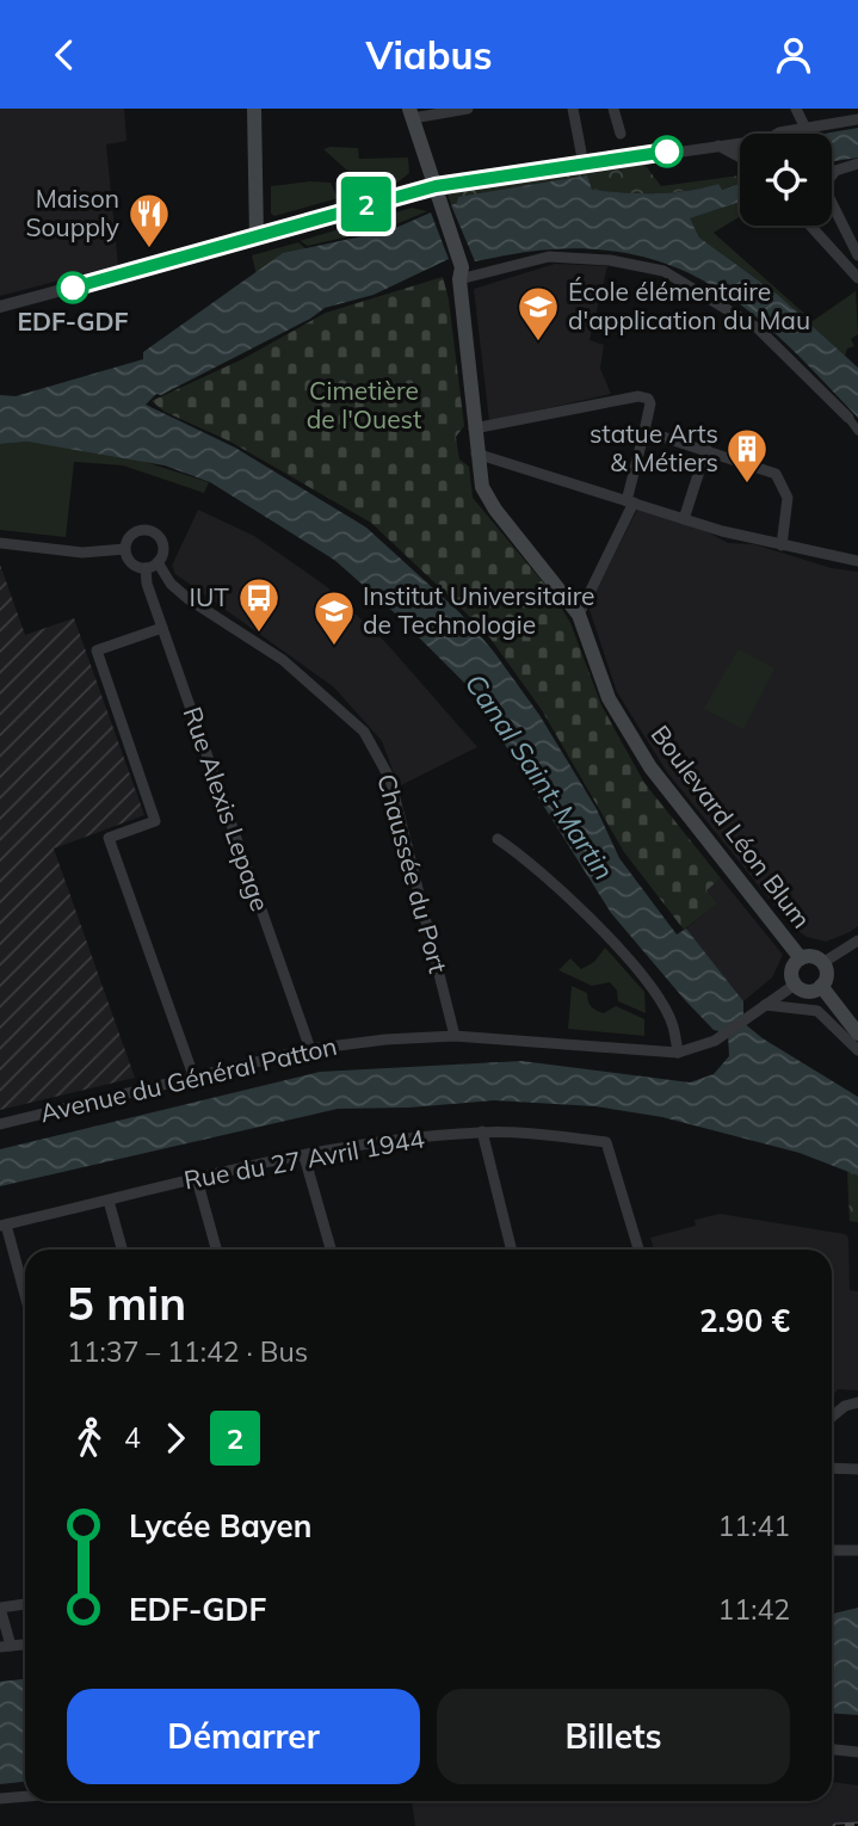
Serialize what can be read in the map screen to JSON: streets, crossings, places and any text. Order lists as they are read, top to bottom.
{
  "streets": {
    "main road": ["Boulevard Léon Blum"],
    "street": [
      "Rue Alexis Lepage",
      "Chaussée du Port",
      "Avenue du Général Patton",
      "Rue du 27 Avril 1944"
    ]
  },
  "crossings": [
    ["Rue Alexis Lepage", "Chaussée du Port"],
    ["Rue Alexis Lepage", "Avenue du Général Patton"],
    ["Boulevard Léon Blum", "Avenue du Général Patton"],
    ["Chaussée du Port", "Avenue du Général Patton"]
  ],
  "water": ["Canal Saint-Martin"],
  "parks": ["Cimetière de l'Ouest"],
  "places": {
    "restaurant": ["Maison Soupply"],
    "other": ["EDF-GDF"],
    "school or university": ["École élémentaire d'application du Mau", "Institut Universitaire de Technologie"],
    "building": ["statue Arts & Métiers"],
    "bus stop": ["IUT"]
  },
  "lines": ["bus line 2"],
  "page": {
    "header": "Viabus",
    "on_map": "2",
    "heading": ["5 min", "11:37 – 11:42 · Bus", "2.90 €"],
    "legs": ["4", "2"],
    "list": [
      {
        "name": "Lycée Bayen",
        "value": "11:41"
      },
      {
        "name": "EDF-GDF",
        "value": "11:42"
      }
    ],
    "buttons": ["Démarrer", "Billets"]
  }
}
